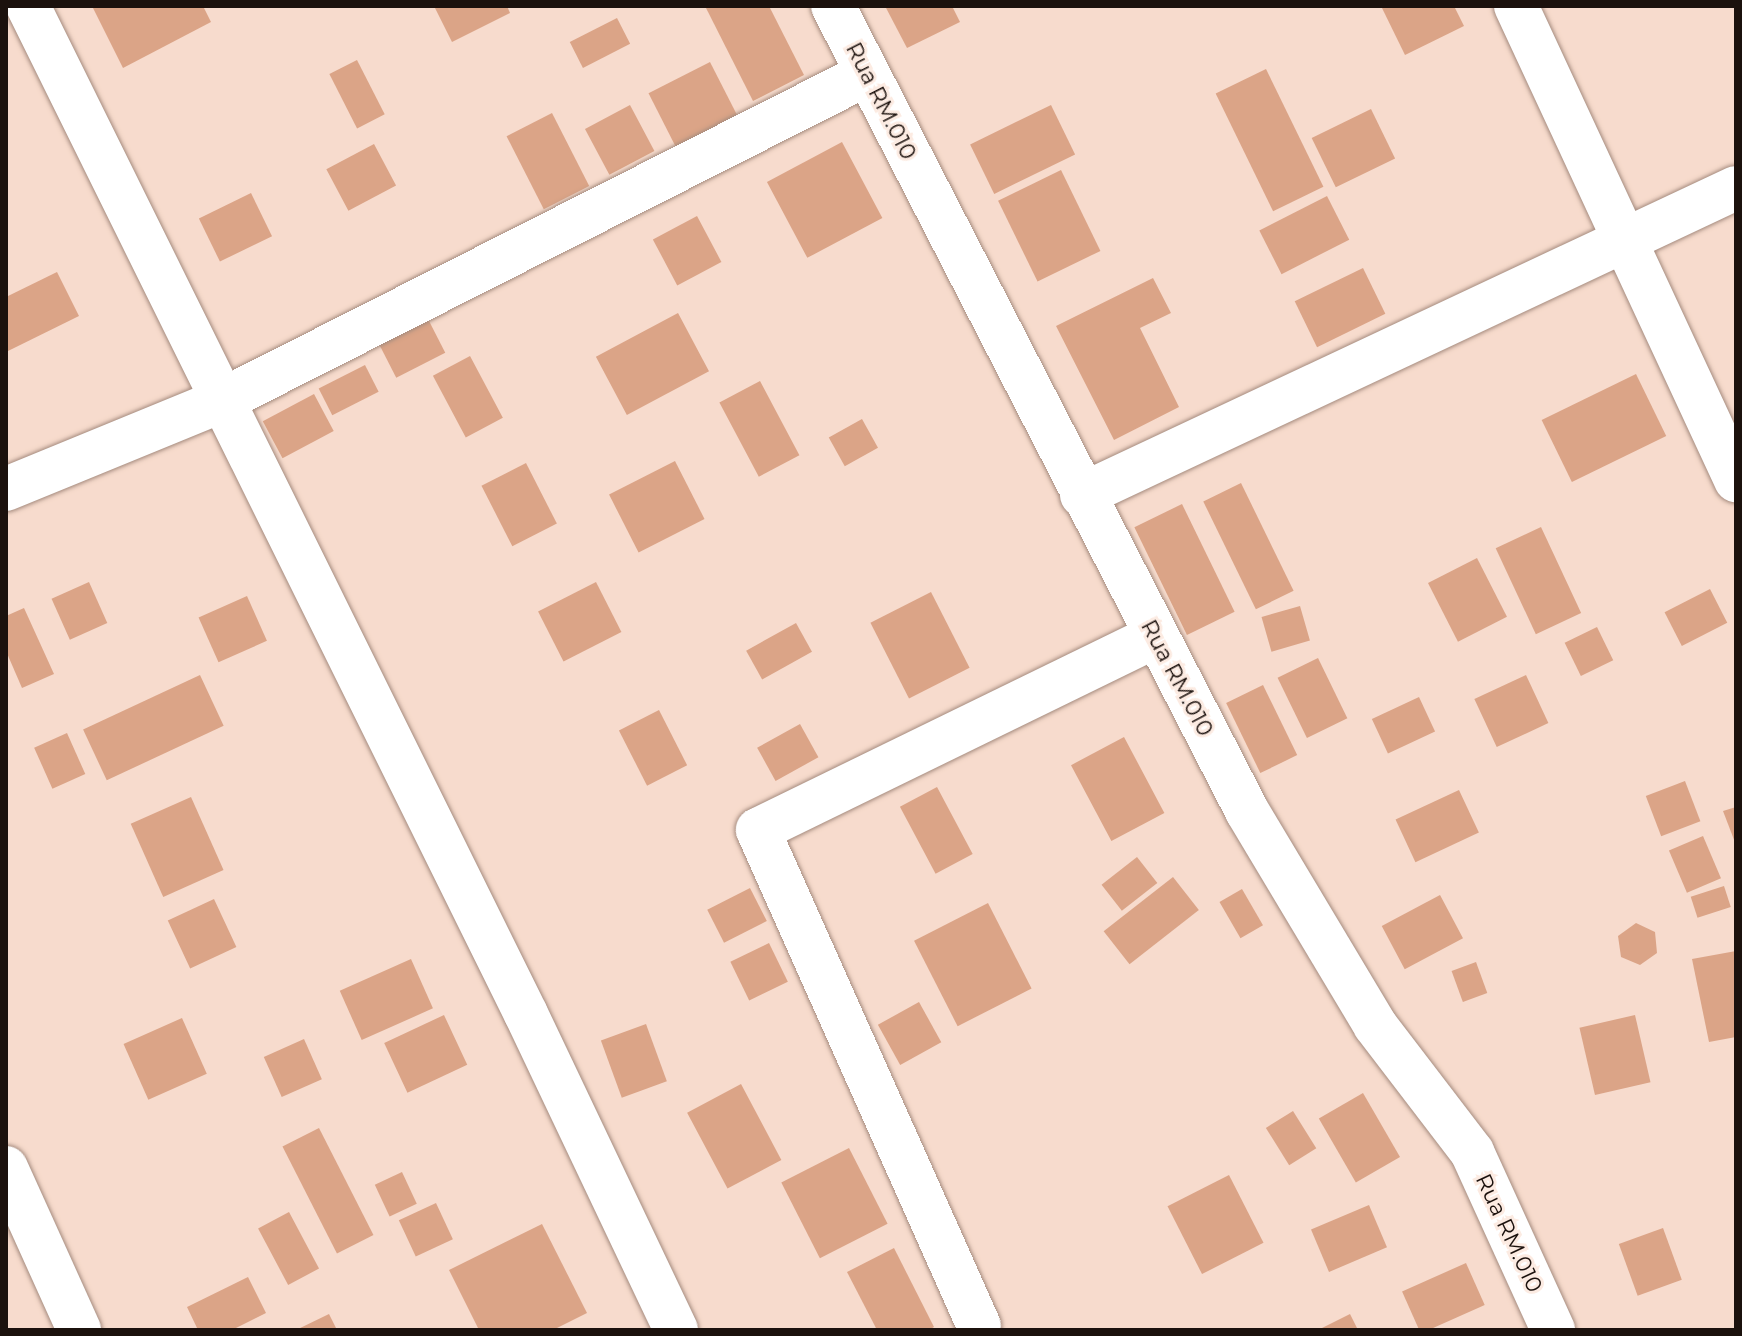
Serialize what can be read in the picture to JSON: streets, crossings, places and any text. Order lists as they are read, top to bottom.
{
  "streets": {
    "street": ["Rua RM.010"]
  }
}
